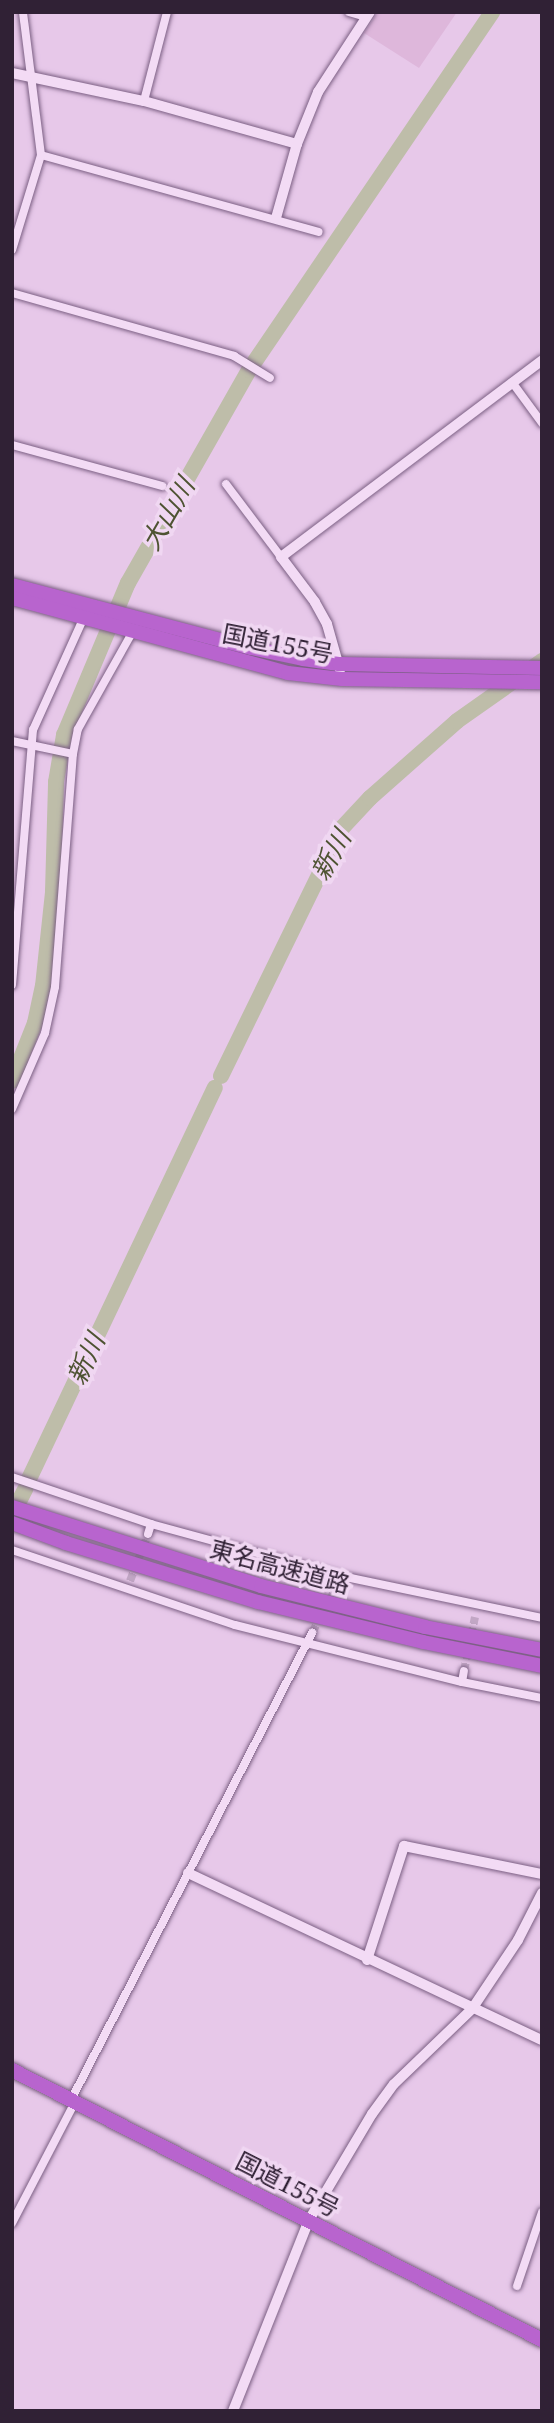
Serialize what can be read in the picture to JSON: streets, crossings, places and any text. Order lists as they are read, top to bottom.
{
  "streets": {
    "highway": ["国道155号", "東名高速道路"]
  },
  "water": ["大山川", "新川"]
}
